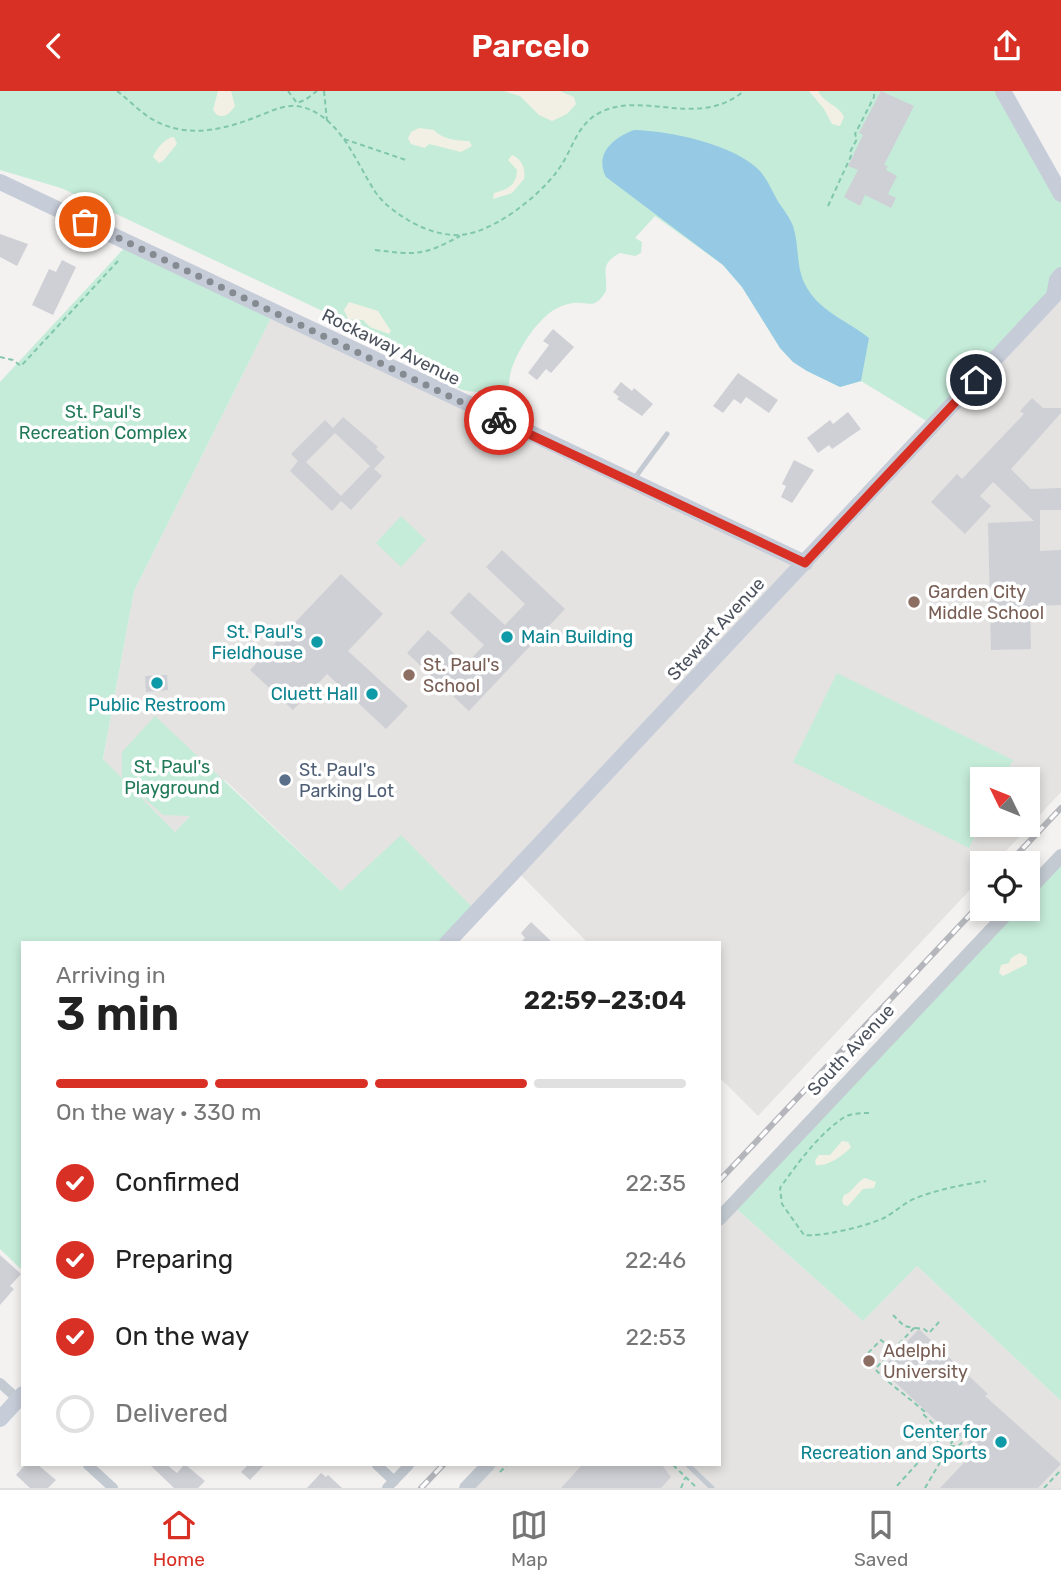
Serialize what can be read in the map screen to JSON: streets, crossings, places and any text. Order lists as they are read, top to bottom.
{
  "streets": {
    "main road": ["Rockaway Avenue", "Stewart Avenue"],
    "street": ["South Avenue"]
  },
  "crossings": [
    ["Rockaway Avenue", "Stewart Avenue"]
  ],
  "parks": ["St. Paul's Recreation Complex", "St. Paul's Playground"],
  "places": [
    "Garden City Middle School",
    "Main Building",
    "St. Paul's Fieldhouse",
    "St. Paul's School",
    "Public Restroom",
    "Cluett Hall",
    "St. Paul's Parking Lot",
    "Adelphi University",
    "Center for Recreation and Sports"
  ],
  "north": "top left",
  "page": {
    "header": "Parcelo",
    "heading": ["3 min", "Arriving in", "22:59–23:04"],
    "bar": "On the way · 330 m",
    "list": [
      ["Confirmed", "22:35"],
      ["Preparing", "22:46"],
      ["On the way", "22:53"],
      "Delivered"
    ],
    "tabs": ["Home", "Map", "Saved"]
  }
}
